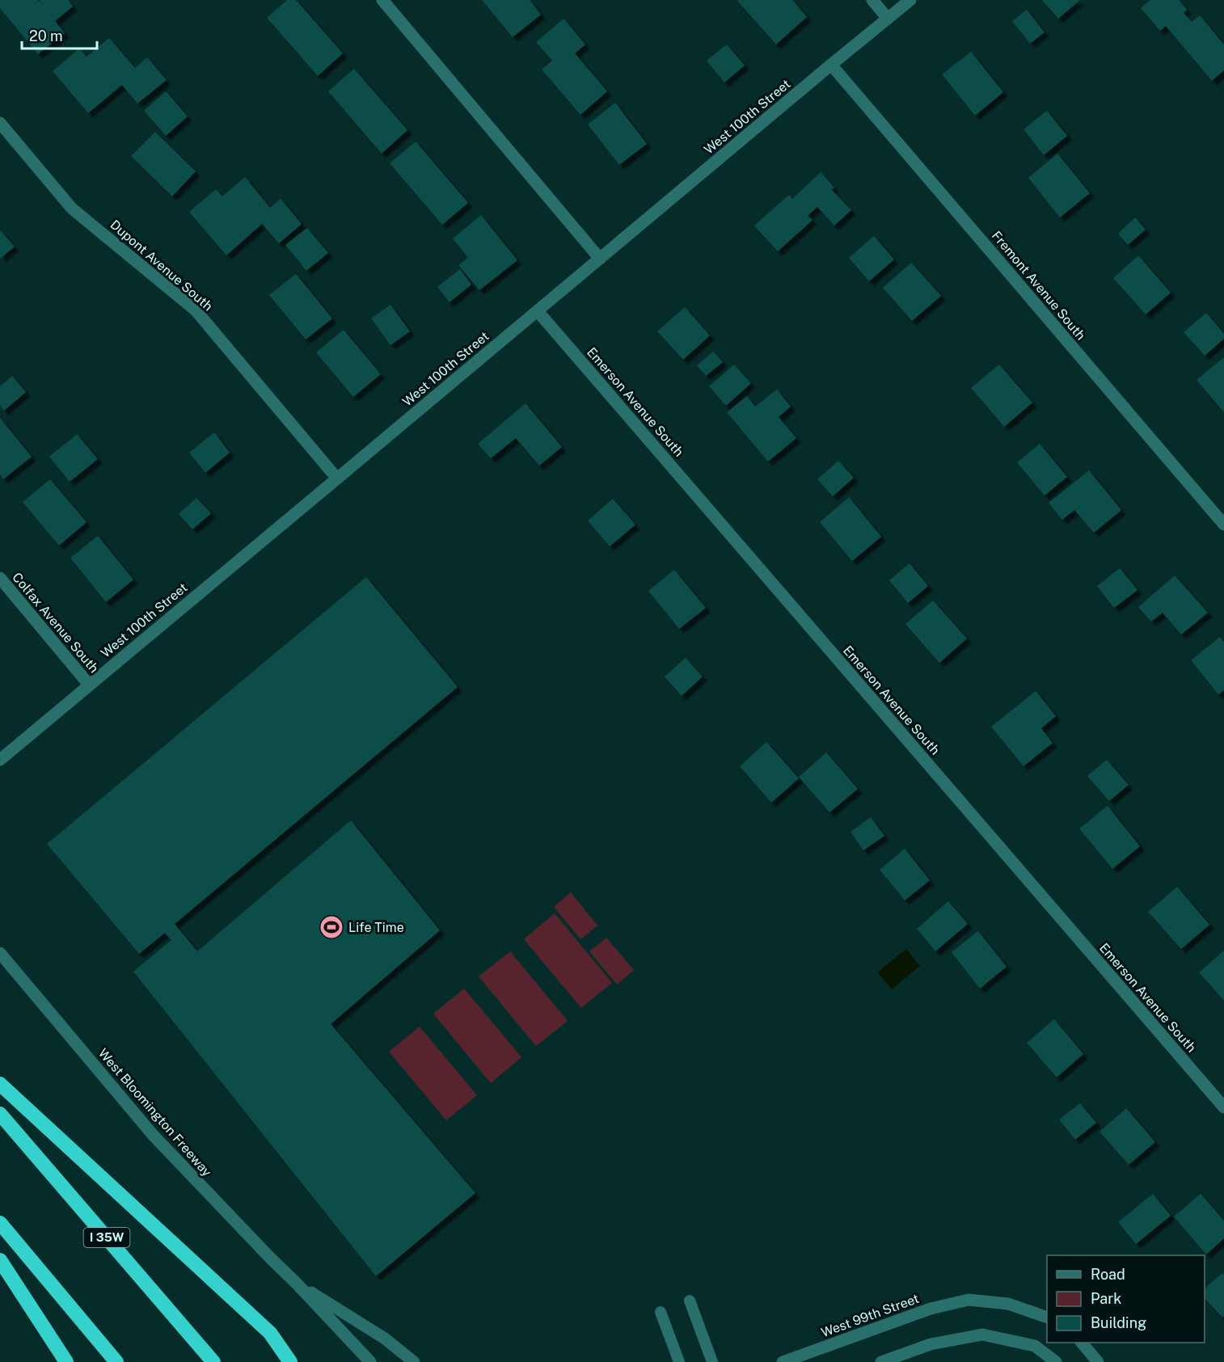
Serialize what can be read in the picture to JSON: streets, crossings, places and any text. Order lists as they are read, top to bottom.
{
  "streets": {
    "highway": ["I 35W"],
    "street": [
      "West 100th Street",
      "Dupont Avenue South",
      "Fremont Avenue South",
      "Emerson Avenue South",
      "Colfax Avenue South",
      "West Bloomington Freeway",
      "West 99th Street"
    ]
  },
  "crossings": [
    ["West 100th Street", "Dupont Avenue South"],
    ["West 100th Street", "Fremont Avenue South"],
    ["West 100th Street", "Emerson Avenue South"],
    ["West 100th Street", "Colfax Avenue South"]
  ],
  "places": {
    "sports": ["Life Time"]
  },
  "legend": ["Road", "Park", "Building"],
  "scale_bar": "20 m"
}
